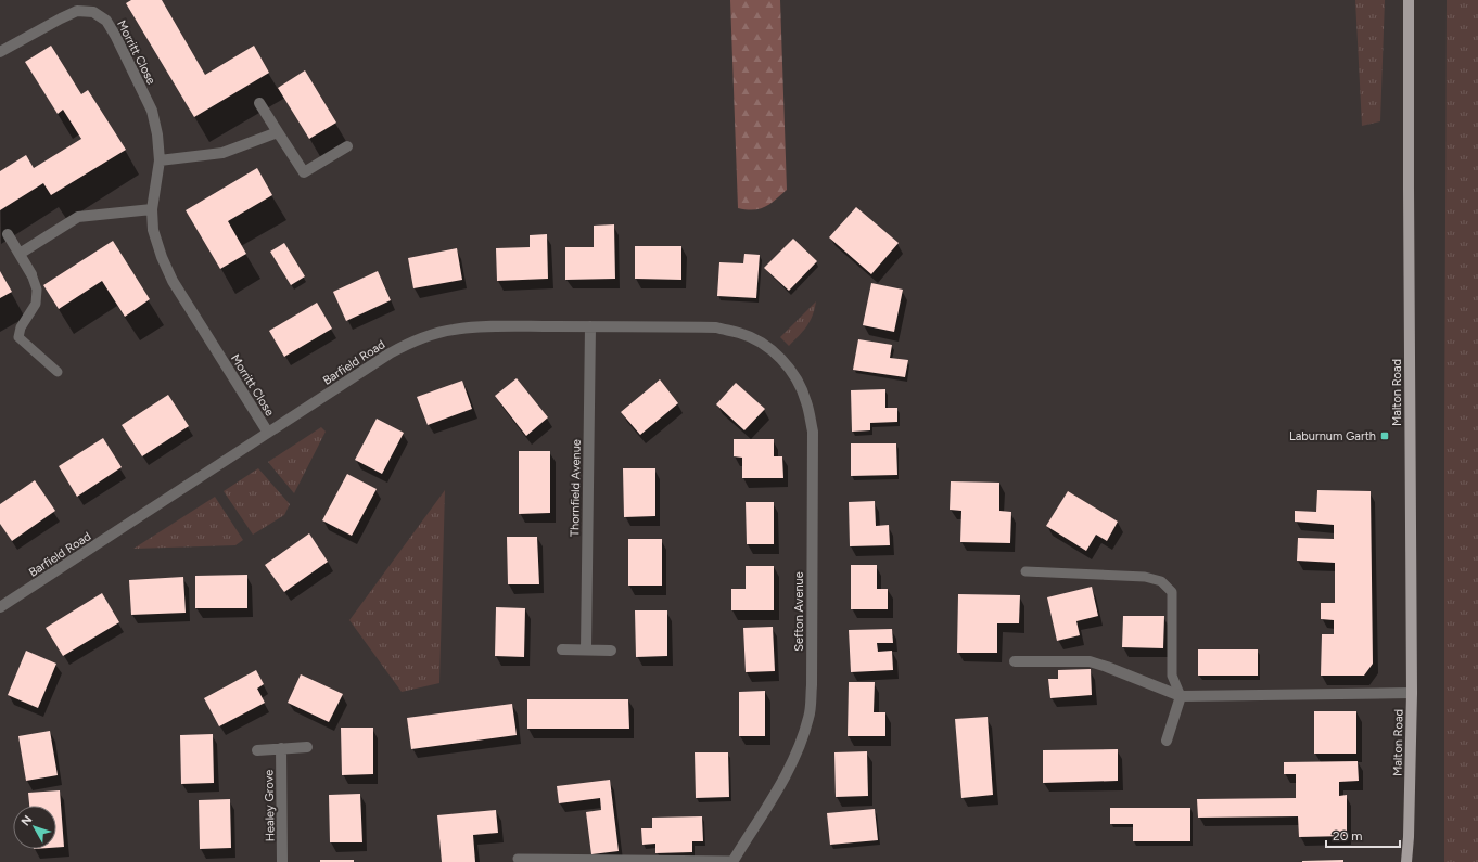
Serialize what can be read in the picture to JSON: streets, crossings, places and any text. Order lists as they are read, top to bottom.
{
  "streets": {
    "main road": ["Malton Road"],
    "street": [
      "Morritt Close",
      "Barfield Road",
      "Thornfield Avenue",
      "Sefton Avenue",
      "Healey Grove"
    ]
  },
  "crossings": [
    ["Morritt Close", "Barfield Road"],
    ["Barfield Road", "Thornfield Avenue"],
    ["Barfield Road", "Sefton Avenue"]
  ],
  "places": {
    "transit": ["Laburnum Garth"]
  },
  "scale_bar": "20 m",
  "north": "top left"
}
